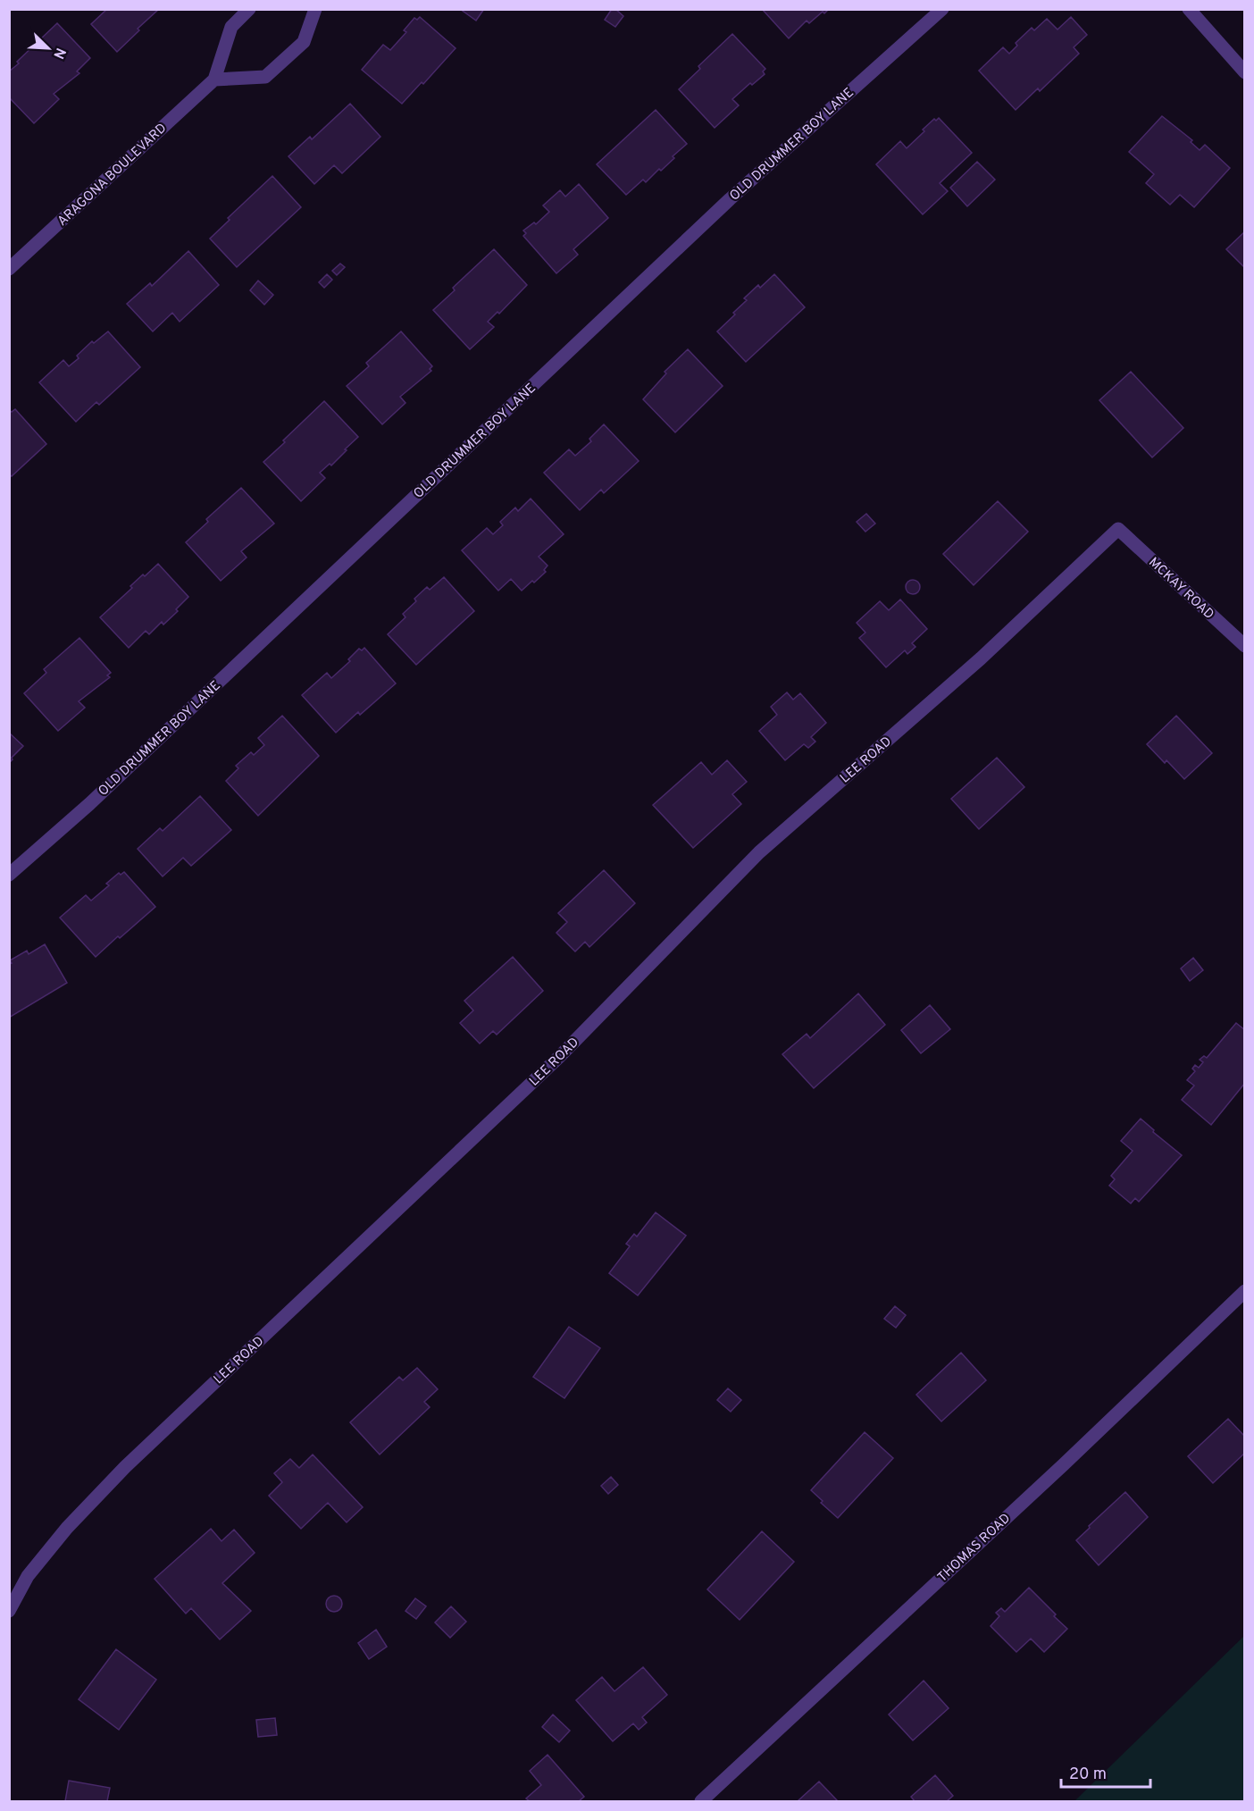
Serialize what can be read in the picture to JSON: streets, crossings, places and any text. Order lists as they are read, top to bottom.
{
  "streets": {
    "street": [
      "OLD DRUMMER BOY LANE",
      "ARAGONA BOULEVARD",
      "MCKAY ROAD",
      "LEE ROAD",
      "THOMAS ROAD"
    ]
  },
  "crossings": [
    ["MCKAY ROAD", "LEE ROAD"]
  ],
  "scale_bar": "20 m",
  "north": "bottom right"
}
